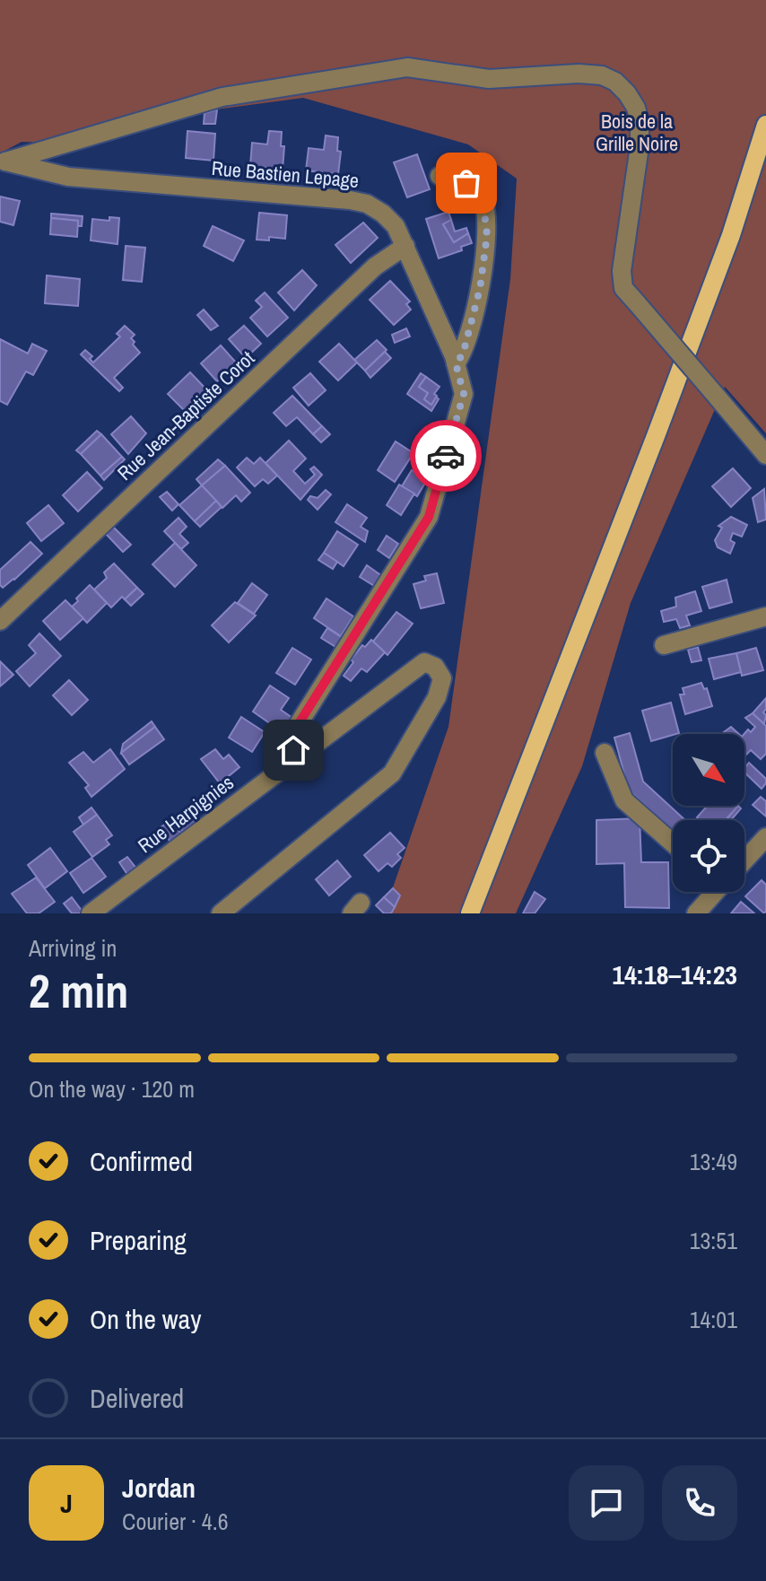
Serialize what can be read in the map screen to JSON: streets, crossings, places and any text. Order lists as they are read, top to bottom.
{
  "streets": {
    "street": ["Rue Bastien Lepage", "Rue Jean-Baptiste Corot", "Rue Harpignies"]
  },
  "crossings": [
    ["Rue Bastien Lepage", "Rue Jean-Baptiste Corot"],
    ["Rue Bastien Lepage", "Rue Harpignies"]
  ],
  "parks": ["Bois de la Grille Noire"],
  "north": "bottom right",
  "page": {
    "heading": ["2 min", "Arriving in", "14:18–14:23"],
    "panel": ["Jordan", "Courier · 4.6"],
    "bar": "On the way · 120 m",
    "list": [
      ["Confirmed", "13:49"],
      ["Preparing", "13:51"],
      ["On the way", "14:01"],
      "Delivered"
    ],
    "round": "J"
  }
}
